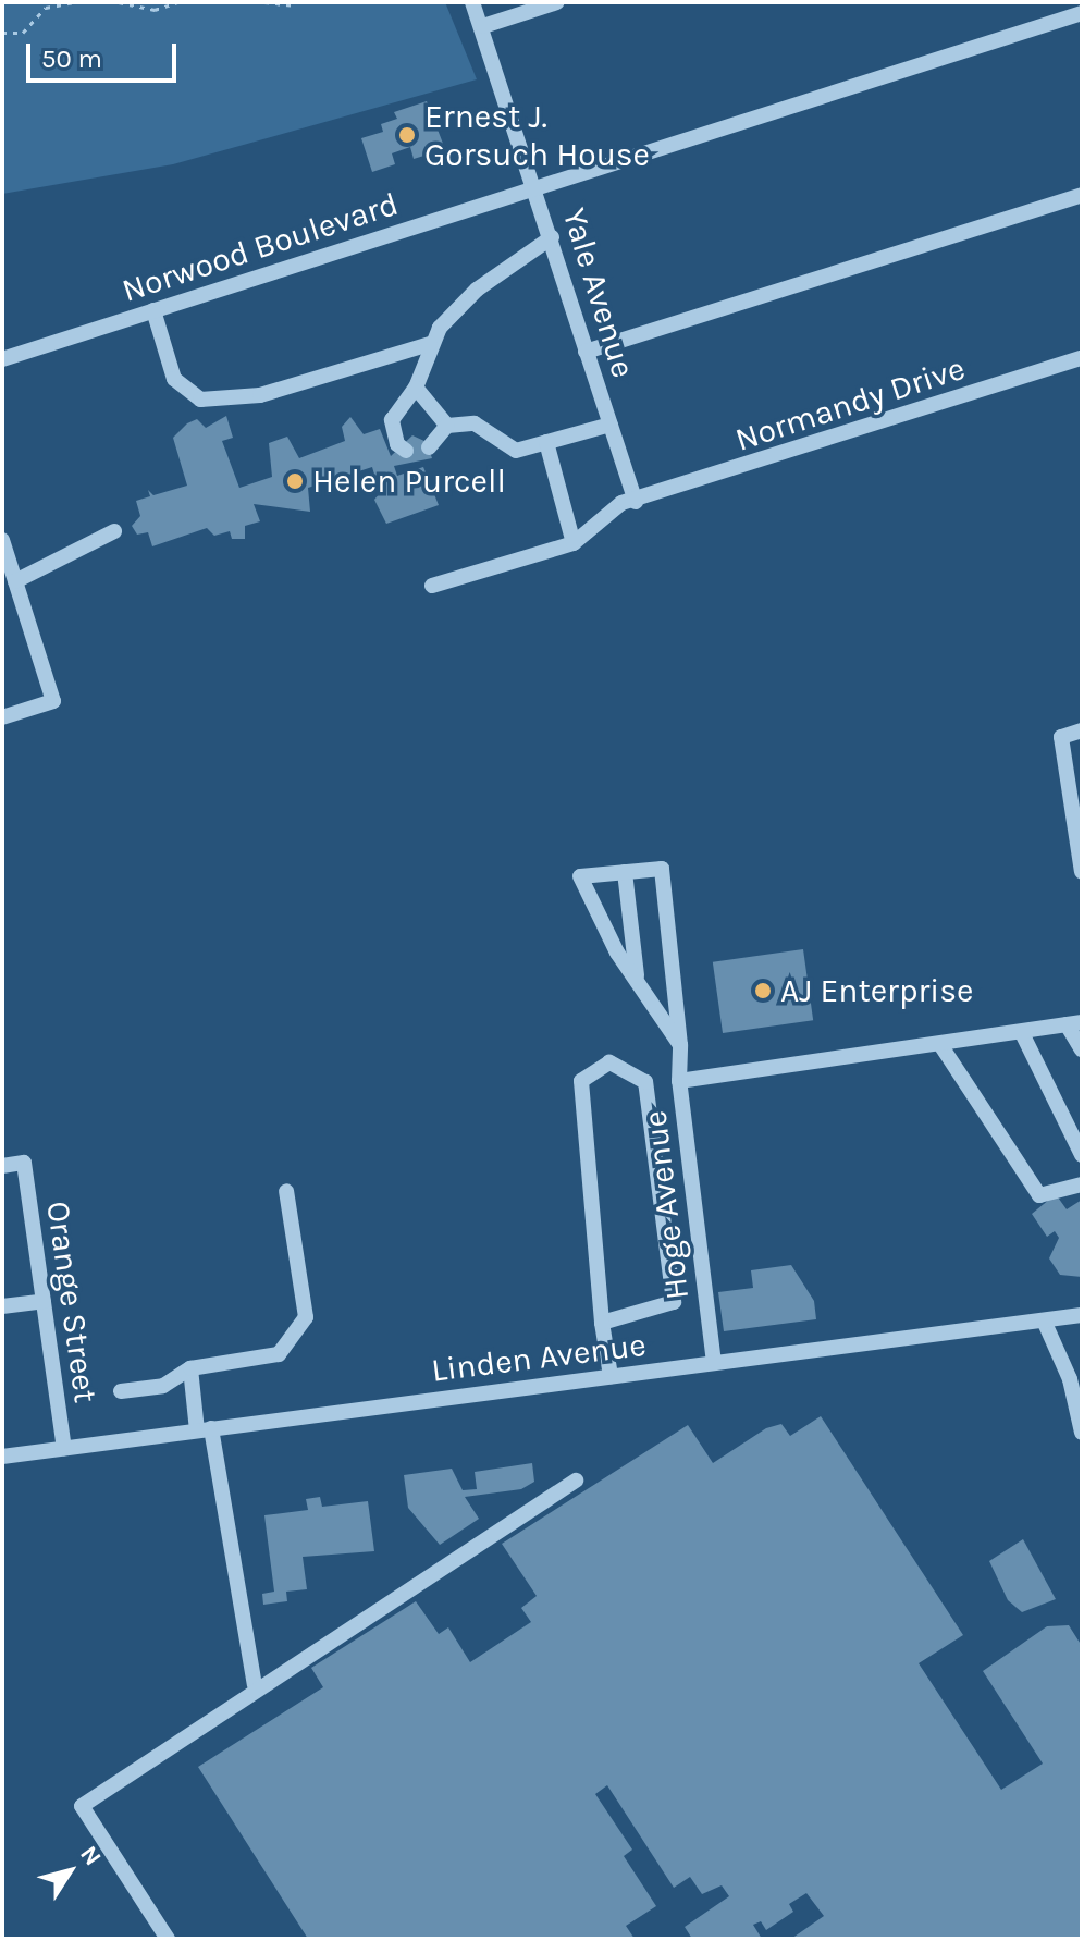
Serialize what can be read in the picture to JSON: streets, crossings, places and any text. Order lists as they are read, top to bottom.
{
  "streets": {
    "street": [
      "Norwood Boulevard",
      "Yale Avenue",
      "Normandy Drive",
      "Hoge Avenue",
      "Orange Street",
      "Linden Avenue"
    ]
  },
  "crossings": [
    ["Norwood Boulevard", "Yale Avenue"],
    ["Yale Avenue", "Normandy Drive"],
    ["Hoge Avenue", "Linden Avenue"],
    ["Orange Street", "Linden Avenue"]
  ],
  "places": ["Ernest J. Gorsuch House", "Helen Purcell", "AJ Enterprise"],
  "scale_bar": "50 m",
  "north": "top right"
}
